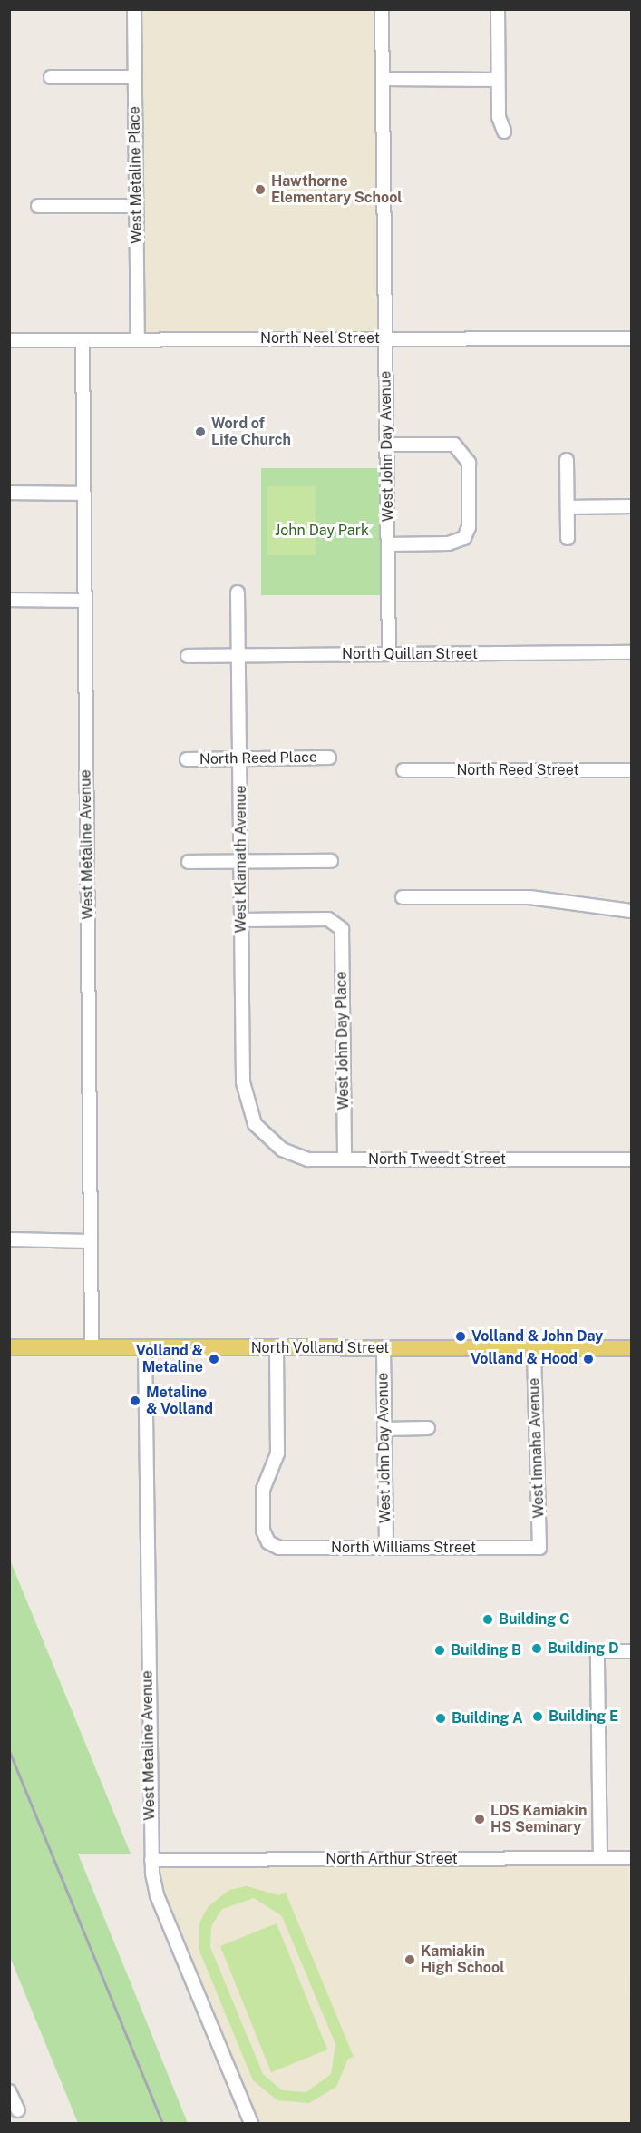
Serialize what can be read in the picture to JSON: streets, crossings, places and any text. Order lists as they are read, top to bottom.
{
  "streets": {
    "main road": ["North Volland Street"],
    "street": [
      "West Metaline Place",
      "North Neel Street",
      "West John Day Avenue",
      "North Quillan Street",
      "North Reed Place",
      "North Reed Street",
      "West Metaline Avenue",
      "West Klamath Avenue",
      "West John Day Place",
      "North Tweedt Street",
      "West Imnaha Avenue",
      "North Williams Street",
      "North Arthur Street"
    ]
  },
  "crossings": [
    ["West Metaline Place", "North Neel Street"],
    ["North Neel Street", "West John Day Avenue"],
    ["North Neel Street", "West Metaline Avenue"],
    ["West John Day Avenue", "North Quillan Street"],
    ["West John Day Avenue", "North Volland Street"],
    ["West John Day Avenue", "North Williams Street"],
    ["North Quillan Street", "West Klamath Avenue"],
    ["North Reed Place", "West Klamath Avenue"],
    ["West Metaline Avenue", "North Volland Street"],
    ["West Metaline Avenue", "North Arthur Street"],
    ["West Klamath Avenue", "West John Day Place"],
    ["West Klamath Avenue", "North Tweedt Street"],
    ["West John Day Place", "North Tweedt Street"],
    ["North Volland Street", "West Imnaha Avenue"],
    ["North Volland Street", "North Williams Street"],
    ["West Imnaha Avenue", "North Williams Street"]
  ],
  "parks": ["John Day Park"],
  "places": [
    "Hawthorne Elementary School",
    "Word of Life Church",
    "Volland & John Day",
    "Volland & Metaline",
    "Volland & Hood",
    "Metaline & Volland",
    "Building C",
    "Building D",
    "Building B",
    "Building E",
    "Building A",
    "LDS Kamiakin HS Seminary",
    "Kamiakin High School"
  ]
}
